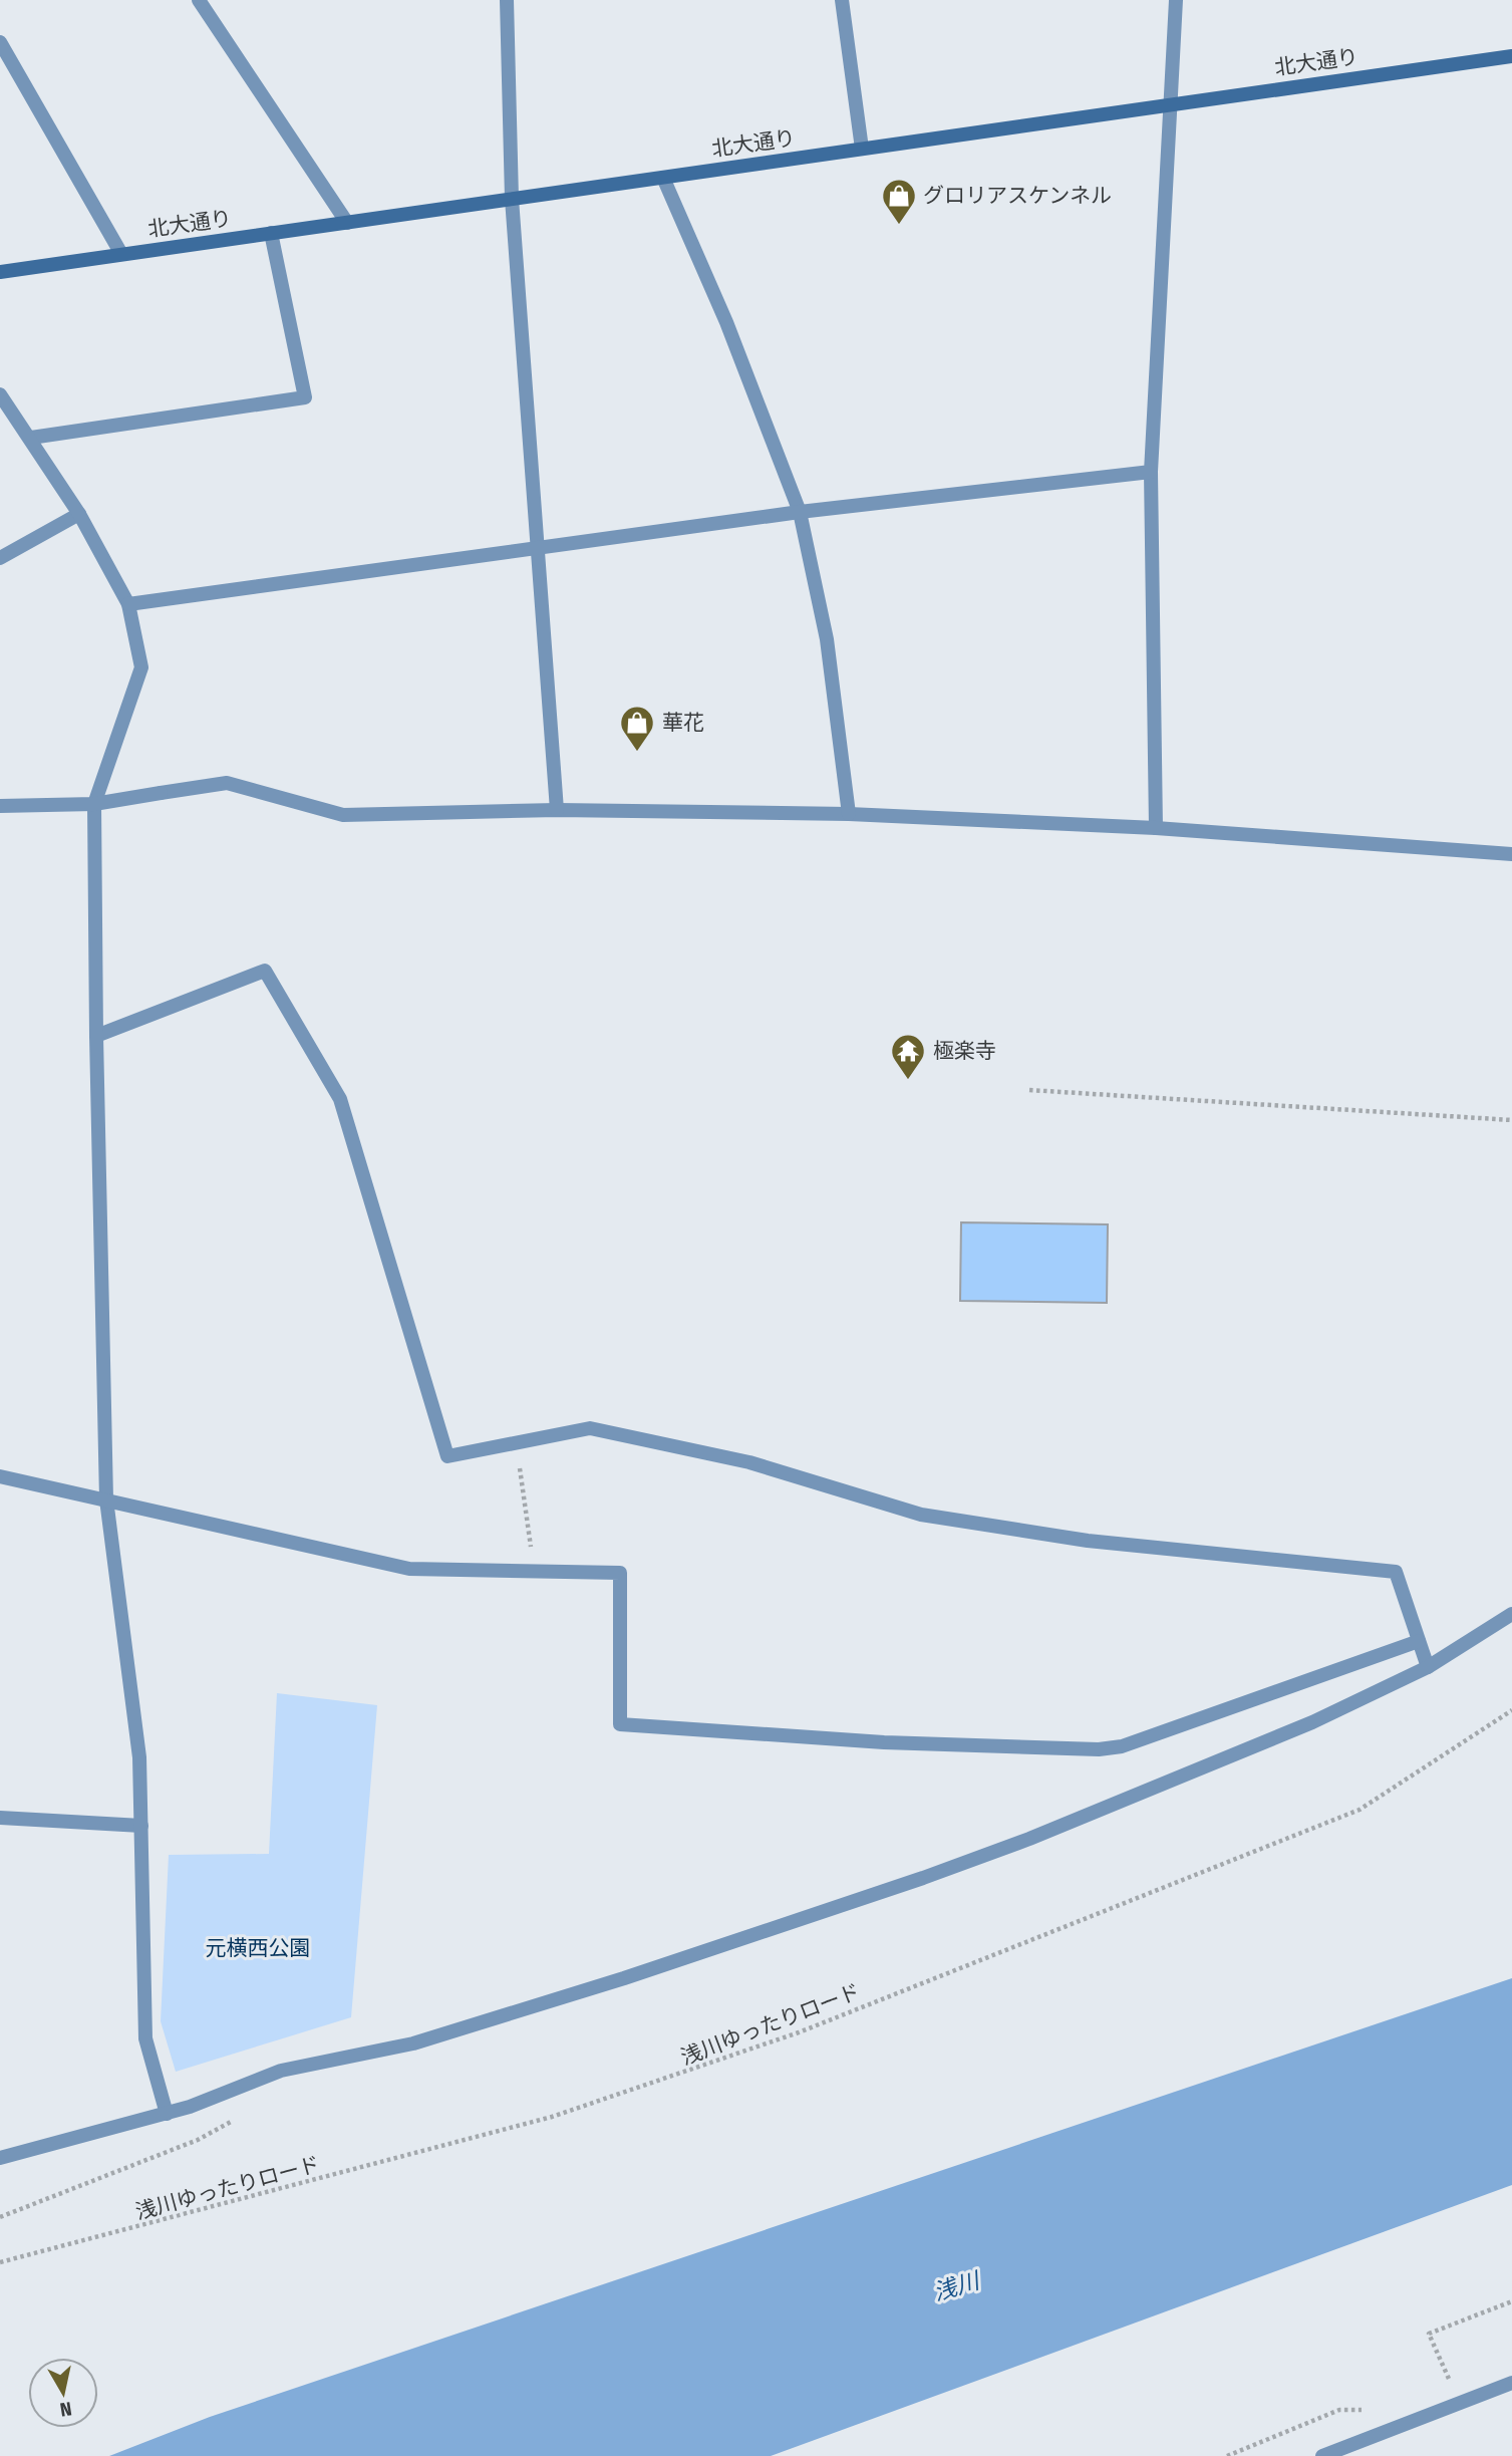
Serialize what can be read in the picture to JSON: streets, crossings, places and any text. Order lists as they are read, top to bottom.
{
  "streets": {
    "street": ["北大通り"],
    "path": ["浅川ゆったりロード"]
  },
  "water": ["浅川"],
  "parks": ["元横西公園"],
  "places": {
    "shop": ["グロリアスケンネル", "華花"],
    "temple": ["極楽寺"]
  },
  "north": "bottom"
}
